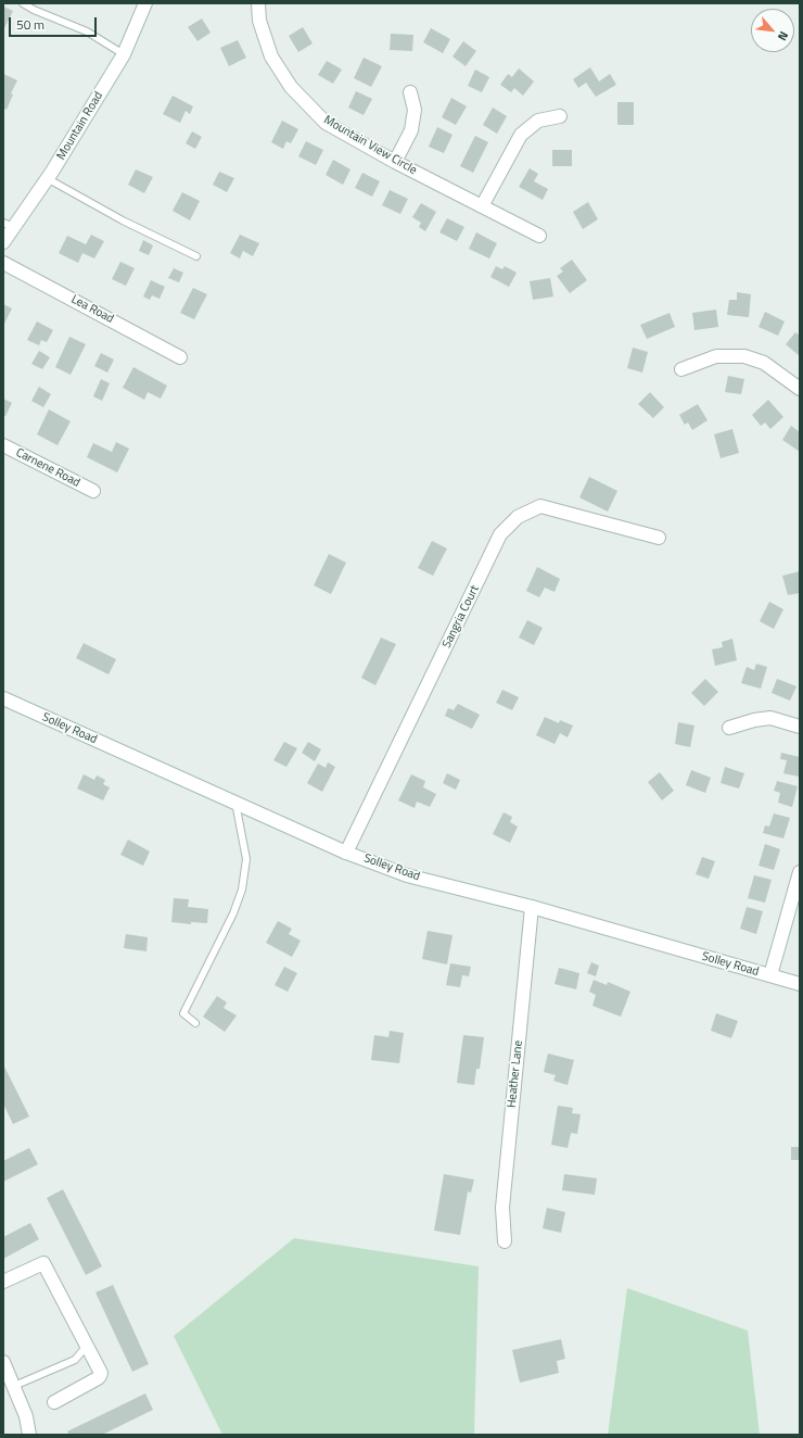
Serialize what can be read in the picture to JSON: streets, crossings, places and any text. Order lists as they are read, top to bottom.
{
  "streets": {
    "street": [
      "Mountain Road",
      "Mountain View Circle",
      "Lea Road",
      "Carnene Road",
      "Sangria Court",
      "Solley Road",
      "Heather Lane"
    ]
  },
  "crossings": [
    ["Sangria Court", "Solley Road"],
    ["Solley Road", "Heather Lane"]
  ],
  "scale_bar": "50 m",
  "north": "bottom right"
}
